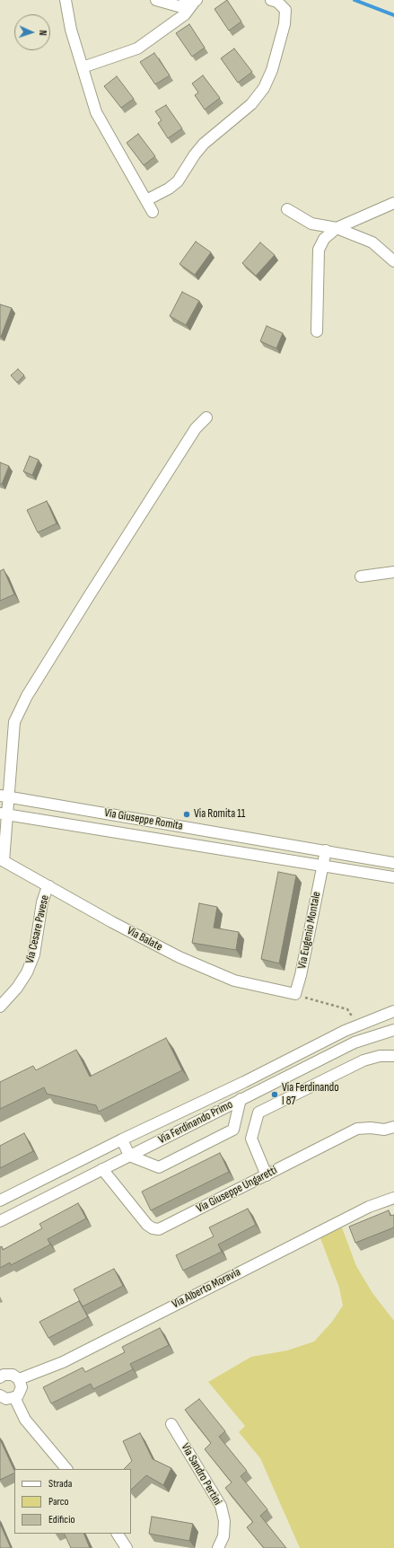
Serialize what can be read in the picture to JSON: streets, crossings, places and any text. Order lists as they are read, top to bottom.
{
  "streets": {
    "street": [
      "Via Giuseppe Romita",
      "Via Cesare Pavese",
      "Via Eugenio Montale",
      "Via Balate",
      "Via Ferdinando Primo",
      "Via Giuseppe Ungaretti",
      "Via Alberto Moravia",
      "Via Sandro Pertini"
    ]
  },
  "crossings": [
    ["Via Giuseppe Romita", "Via Eugenio Montale"],
    ["Via Giuseppe Romita", "Via Balate"],
    ["Via Cesare Pavese", "Via Balate"],
    ["Via Eugenio Montale", "Via Balate"],
    ["Via Ferdinando Primo", "Via Giuseppe Ungaretti"]
  ],
  "places": ["Via Romita 11", "Via Ferdinando I 87"],
  "legend": ["Strada", "Parco", "Edificio"],
  "north": "right"
}
